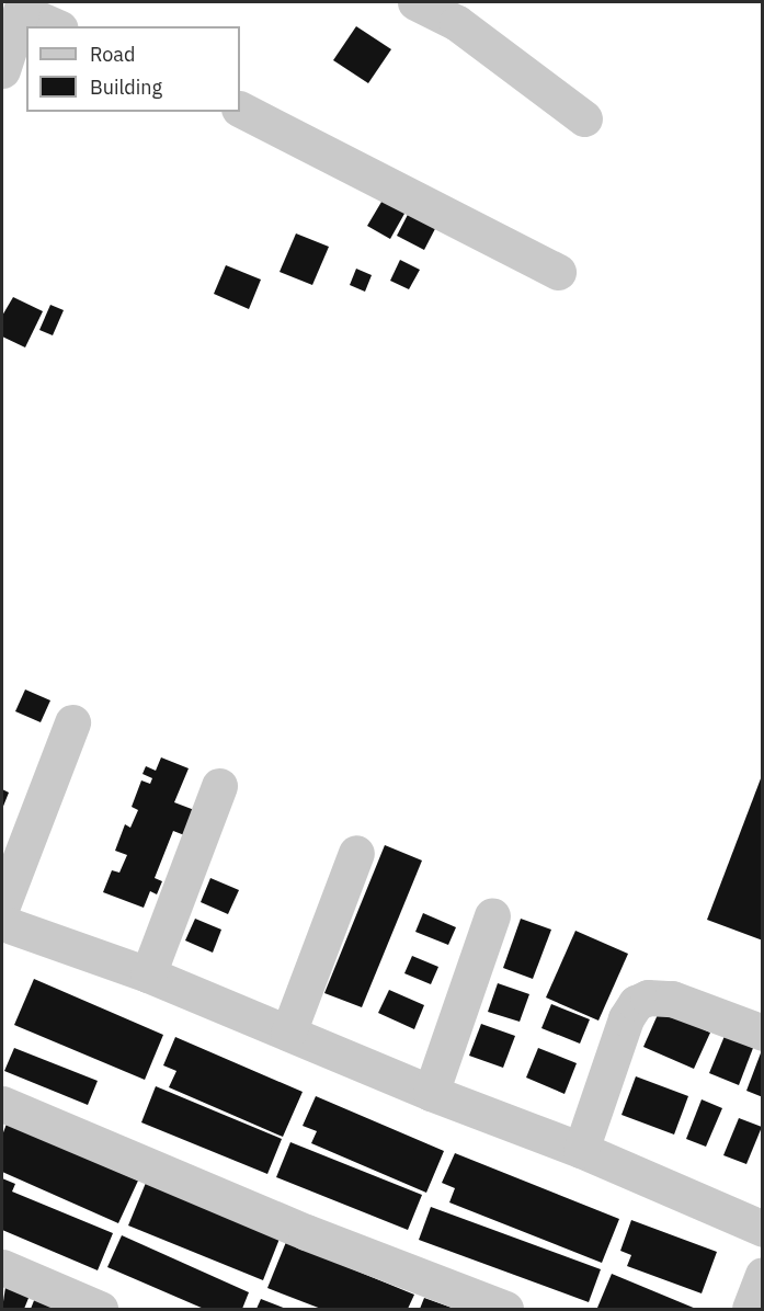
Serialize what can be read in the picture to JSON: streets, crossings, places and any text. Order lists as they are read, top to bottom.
{
  "legend": ["Road", "Building"]
}
